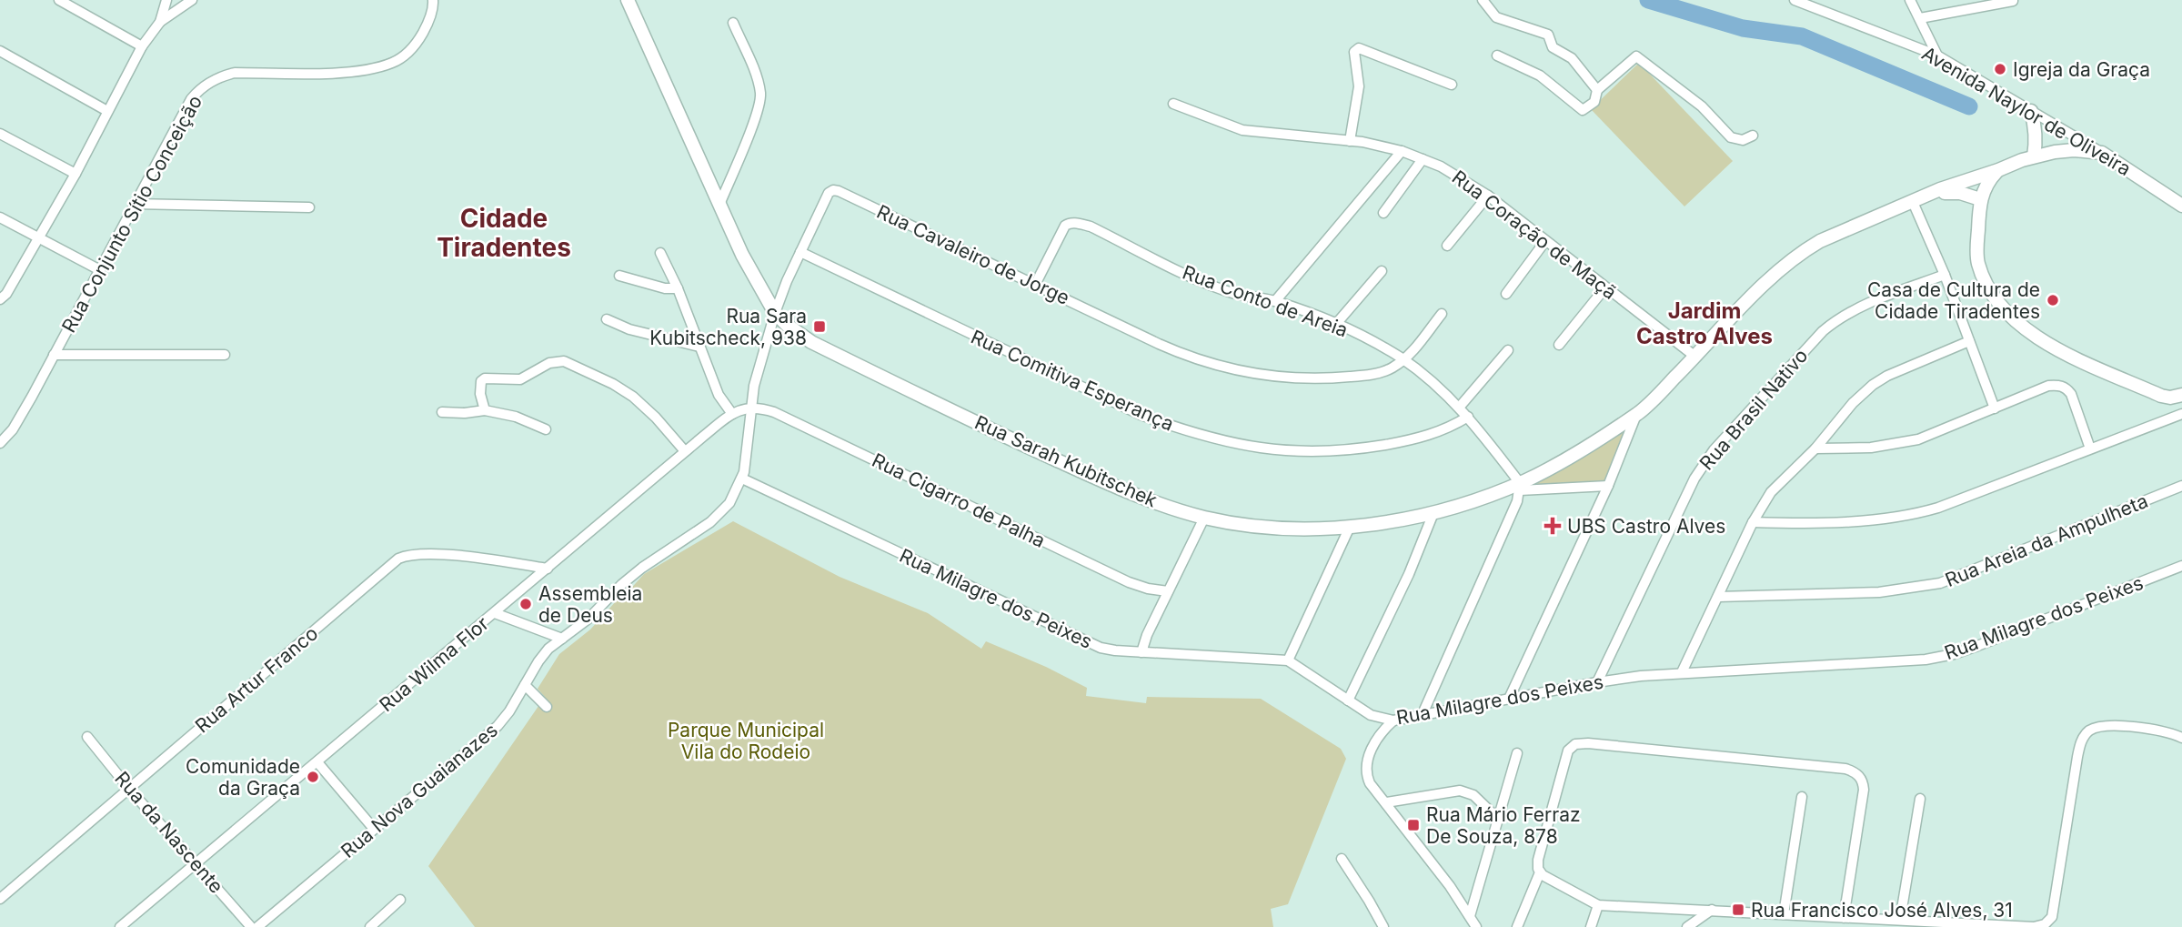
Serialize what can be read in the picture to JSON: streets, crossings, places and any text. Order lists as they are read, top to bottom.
{
  "streets": {
    "street": [
      "Avenida Naylor de Oliveira",
      "Rua Conjunto Sítio Conceição",
      "Rua Coração de Maçã",
      "Rua Cavaleiro de Jorge",
      "Rua Conto de Areia",
      "Rua Comitiva Esperança",
      "Rua Brasil Nativo",
      "Rua Sarah Kubitschek",
      "Rua Cigarro de Palha",
      "Rua Areia da Ampulheta",
      "Rua Milagre dos Peixes",
      "Rua Wilma Flor",
      "Rua Artur Franco",
      "Rua Nova Guaianazes",
      "Rua da Nascente"
    ]
  },
  "crossings": [
    ["Avenida Naylor de Oliveira", "Rua Sarah Kubitschek"],
    ["Rua Coração de Maçã", "Rua Sarah Kubitschek"],
    ["Rua Cavaleiro de Jorge", "Rua Conto de Areia"],
    ["Rua Cavaleiro de Jorge", "Rua Comitiva Esperança"],
    ["Rua Cavaleiro de Jorge", "Rua Sarah Kubitschek"],
    ["Rua Cavaleiro de Jorge", "Rua Cigarro de Palha"],
    ["Rua Cavaleiro de Jorge", "Rua Milagre dos Peixes"],
    ["Rua Cavaleiro de Jorge", "Rua Wilma Flor"],
    ["Rua Cavaleiro de Jorge", "Rua Nova Guaianazes"],
    ["Rua Conto de Areia", "Rua Comitiva Esperança"],
    ["Rua Conto de Areia", "Rua Sarah Kubitschek"],
    ["Rua Brasil Nativo", "Rua Milagre dos Peixes"],
    ["Rua Cigarro de Palha", "Rua Wilma Flor"],
    ["Rua Milagre dos Peixes", "Rua Nova Guaianazes"],
    ["Rua Wilma Flor", "Rua Artur Franco"],
    ["Rua Wilma Flor", "Rua da Nascente"],
    ["Rua Artur Franco", "Rua da Nascente"]
  ],
  "districts": ["Cidade Tiradentes", "Jardim Castro Alves"],
  "parks": ["Parque Municipal Vila do Rodeio"],
  "places": {
    "other": [
      "Igreja da Graça",
      "Casa de Cultura de Cidade Tiradentes",
      "Assembleia de Deus",
      "Comunidade da Graça"
    ],
    "transit": ["Rua Sara Kubitscheck, 938", "Rua Mário Ferraz De Souza, 878", "Rua Francisco José Alves, 31"],
    "health": ["UBS Castro Alves"]
  }
}
